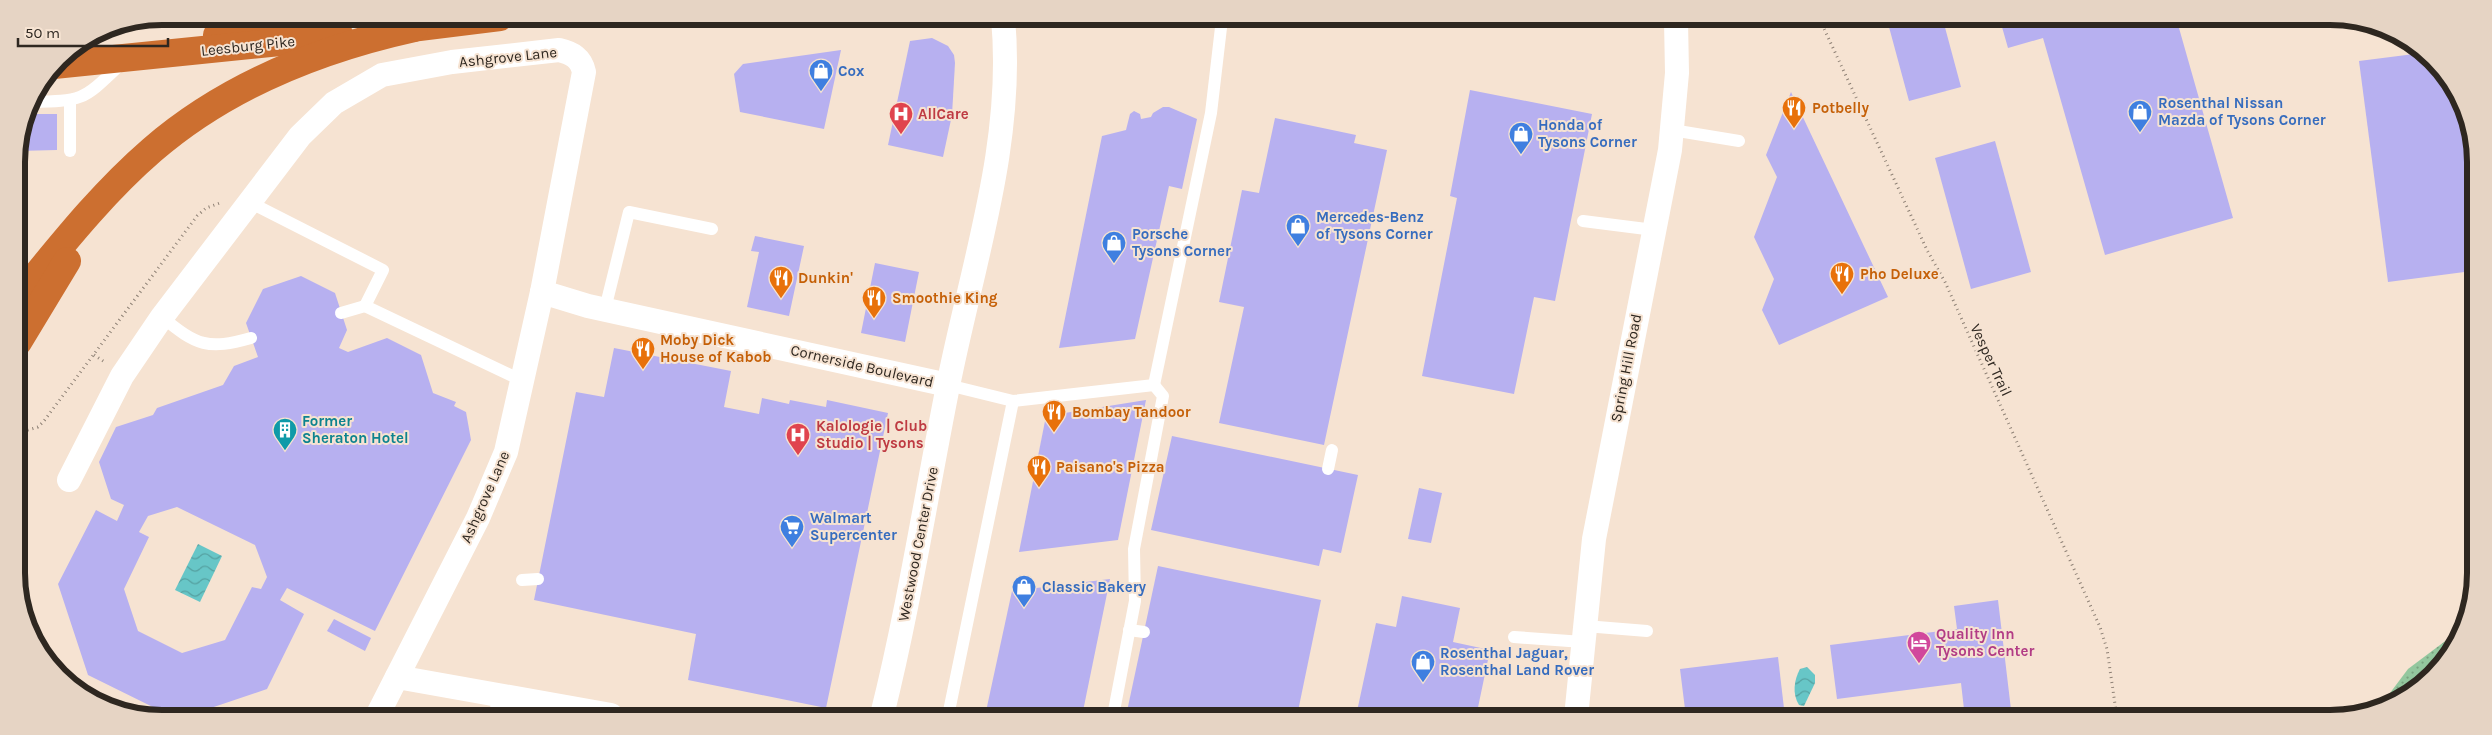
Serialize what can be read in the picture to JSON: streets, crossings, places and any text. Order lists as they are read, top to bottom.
{
  "streets": {
    "highway": ["Leesburg Pike"],
    "street": [
      "Ashgrove Lane",
      "Cornerside Boulevard",
      "Spring Hill Road",
      "Westwood Center Drive"
    ],
    "path": ["Vesper Trail"]
  },
  "crossings": [
    ["Ashgrove Lane", "Cornerside Boulevard"],
    ["Cornerside Boulevard", "Westwood Center Drive"]
  ],
  "places": {
    "shop": [
      "Cox",
      "Rosenthal Nissan Mazda of Tysons Corner",
      "Honda of Tysons Corner",
      "Mercedes-Benz of Tysons Corner",
      "Porsche Tysons Corner",
      "Classic Bakery",
      "Rosenthal Jaguar, Rosenthal Land Rover"
    ],
    "restaurant": [
      "Potbelly",
      "Pho Deluxe",
      "Dunkin'",
      "Smoothie King",
      "Moby Dick House of Kabob",
      "Bombay Tandoor",
      "Paisano's Pizza"
    ],
    "hospital": ["AllCare", "Kalologie | Club Studio | Tysons"],
    "building": ["Former Sheraton Hotel"],
    "supermarket": ["Walmart Supercenter"],
    "hotel": ["Quality Inn Tysons Center"]
  },
  "scale_bar": "50 m"
}
